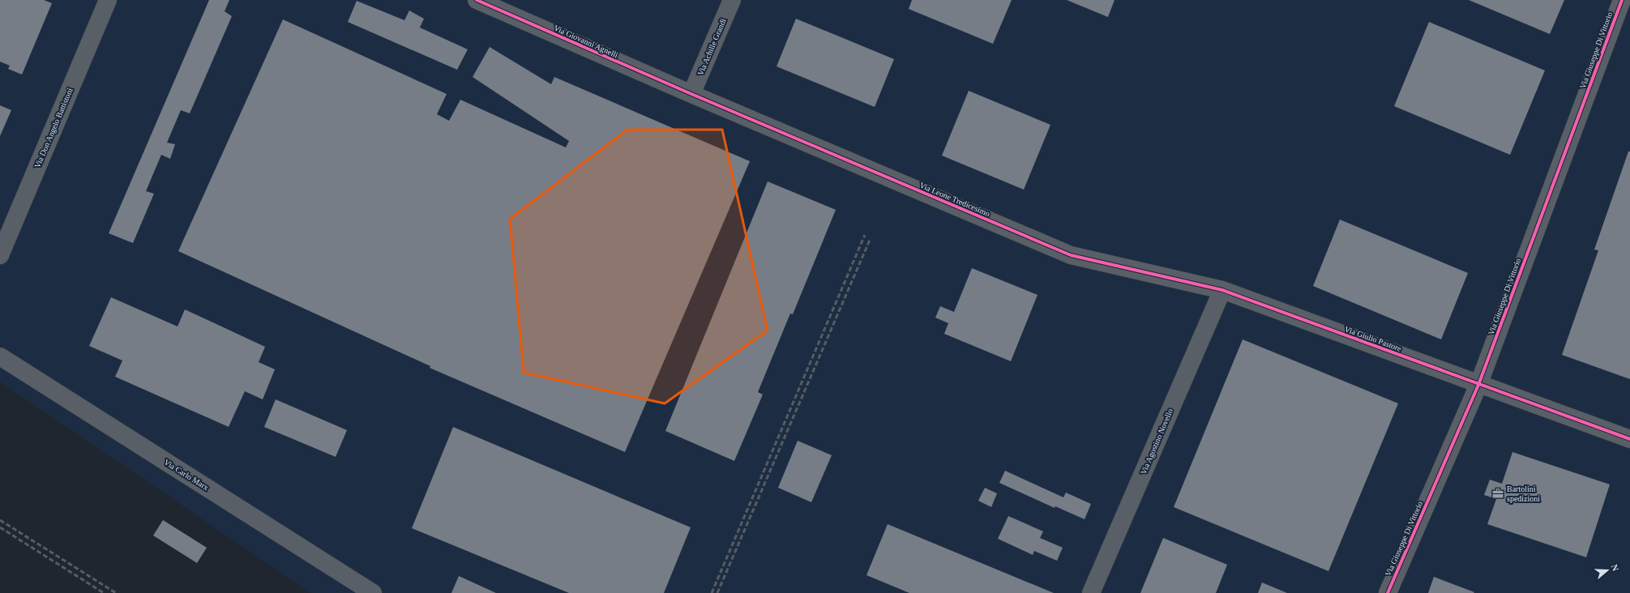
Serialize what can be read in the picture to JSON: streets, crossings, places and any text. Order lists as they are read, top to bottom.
{
  "streets": {
    "street": [
      "Via Giovanni Agnelli",
      "Via Achille Grandi",
      "Via Giuseppe Di Vittorio",
      "Via Don Angelo Battistoni",
      "Via Leone Tredicesimo",
      "Via Giulio Pastore",
      "Via Agostino Novello",
      "Via Carlo Marx"
    ]
  },
  "crossings": [
    ["Via Giovanni Agnelli", "Via Achille Grandi"],
    ["Via Giovanni Agnelli", "Via Leone Tredicesimo"],
    ["Via Achille Grandi", "Via Leone Tredicesimo"],
    ["Via Giuseppe Di Vittorio", "Via Giulio Pastore"],
    ["Via Leone Tredicesimo", "Via Giulio Pastore"],
    ["Via Leone Tredicesimo", "Via Agostino Novello"],
    ["Via Giulio Pastore", "Via Agostino Novello"]
  ],
  "places": {
    "office": ["Bartolini spedizioni"]
  },
  "north": "right"
}
